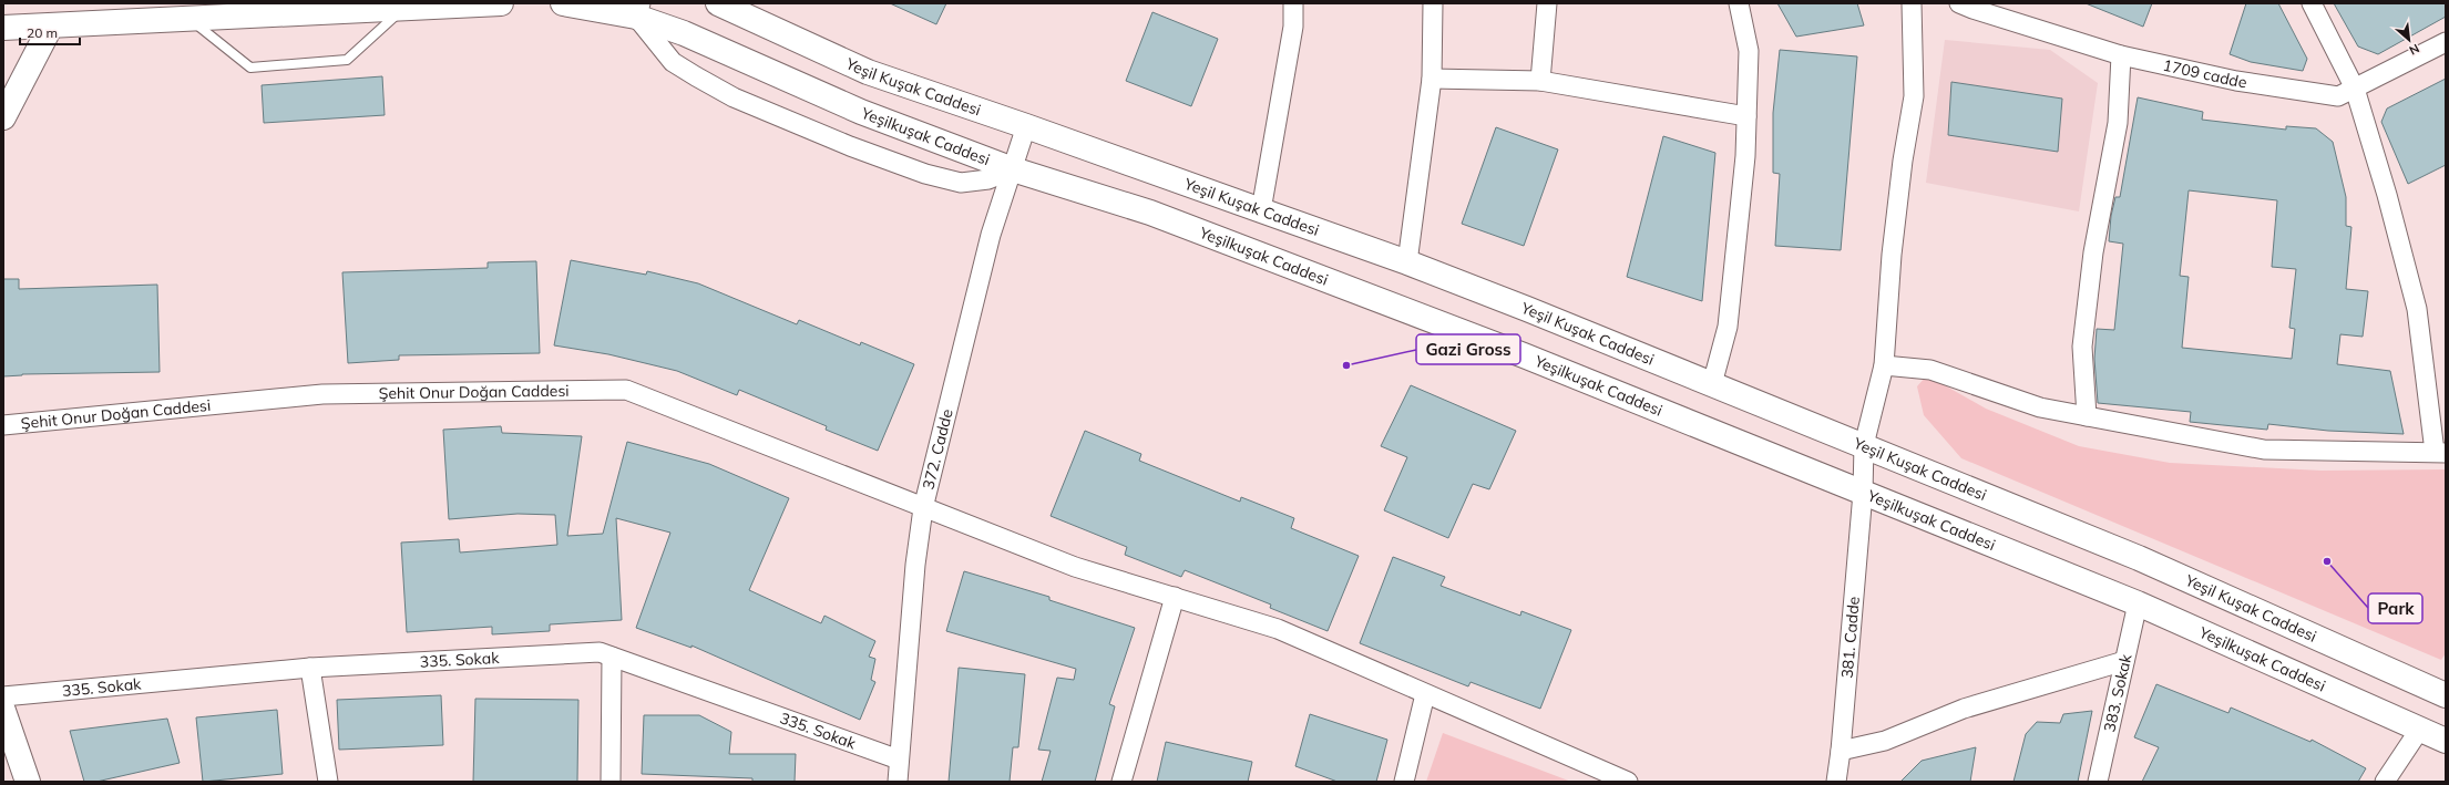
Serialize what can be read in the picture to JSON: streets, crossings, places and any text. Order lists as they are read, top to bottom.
{
  "streets": {
    "main road": ["Yeşil Kuşak Caddesi", "Yeşilkuşak Caddesi"],
    "street": [
      "1709 cadde",
      "Şehit Onur Doğan Caddesi",
      "372. Cadde",
      "381. Cadde",
      "335. Sokak",
      "383. Sokak"
    ]
  },
  "crossings": [
    ["Yeşil Kuşak Caddesi", "372. Cadde"],
    ["Yeşil Kuşak Caddesi", "381. Cadde"],
    ["Yeşilkuşak Caddesi", "372. Cadde"],
    ["Yeşilkuşak Caddesi", "381. Cadde"],
    ["Yeşilkuşak Caddesi", "383. Sokak"],
    ["Şehit Onur Doğan Caddesi", "372. Cadde"],
    ["372. Cadde", "335. Sokak"]
  ],
  "places": ["Gazi Gross", "Park"],
  "scale_bar": "20 m",
  "north": "bottom right"
}
